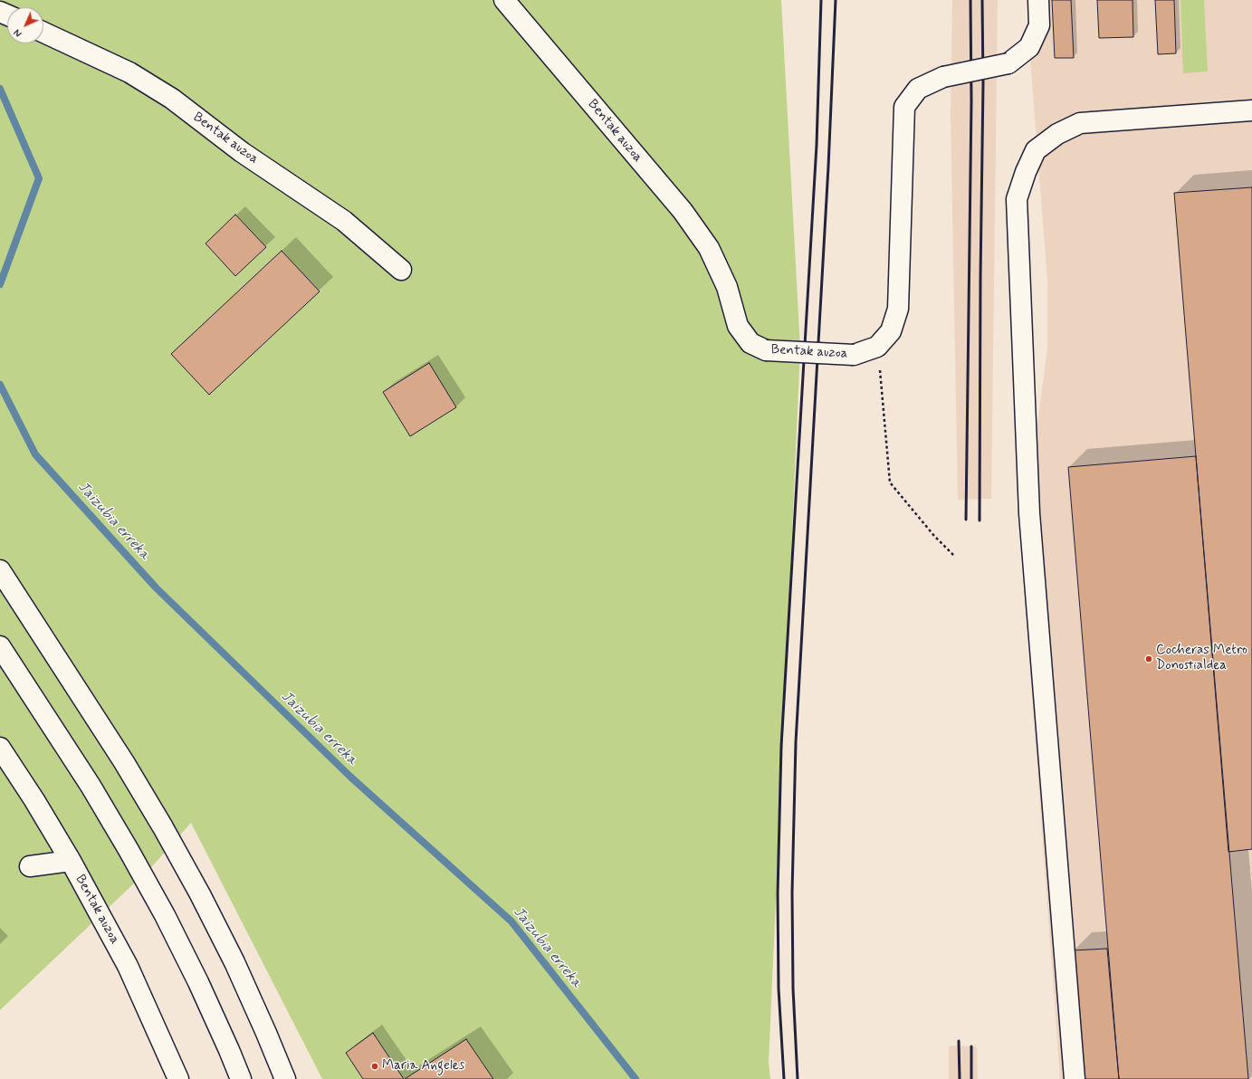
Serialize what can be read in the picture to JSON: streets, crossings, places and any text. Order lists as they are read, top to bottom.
{
  "streets": {
    "street": ["Bentak auzoa"]
  },
  "water": ["Jaizubia erreka"],
  "places": ["Cocheras Metro Donostialdea", "Maria Angeles"],
  "north": "bottom left"
}
